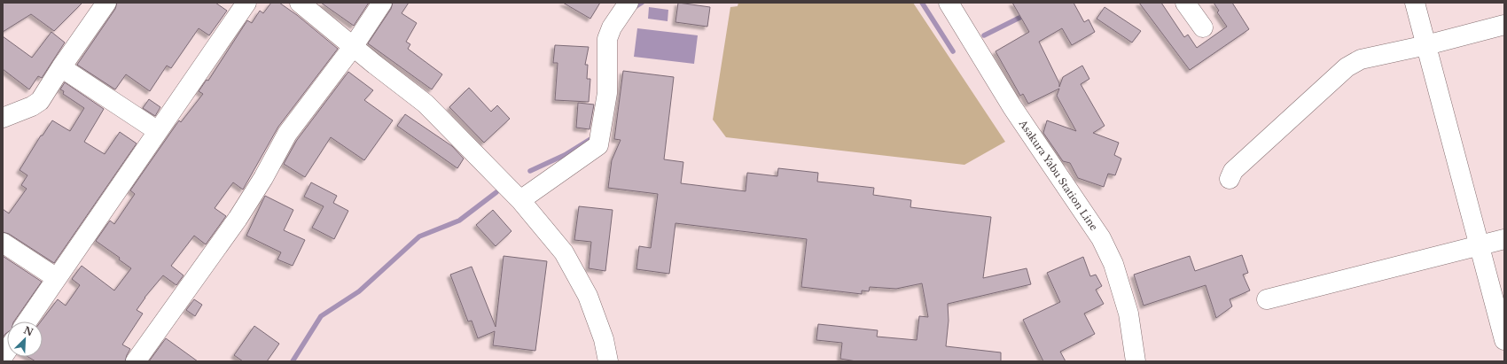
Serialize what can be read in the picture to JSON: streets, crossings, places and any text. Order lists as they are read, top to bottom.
{
  "streets": {
    "street": ["Asakura Yabu Station Line"]
  },
  "north": "top right"
}
